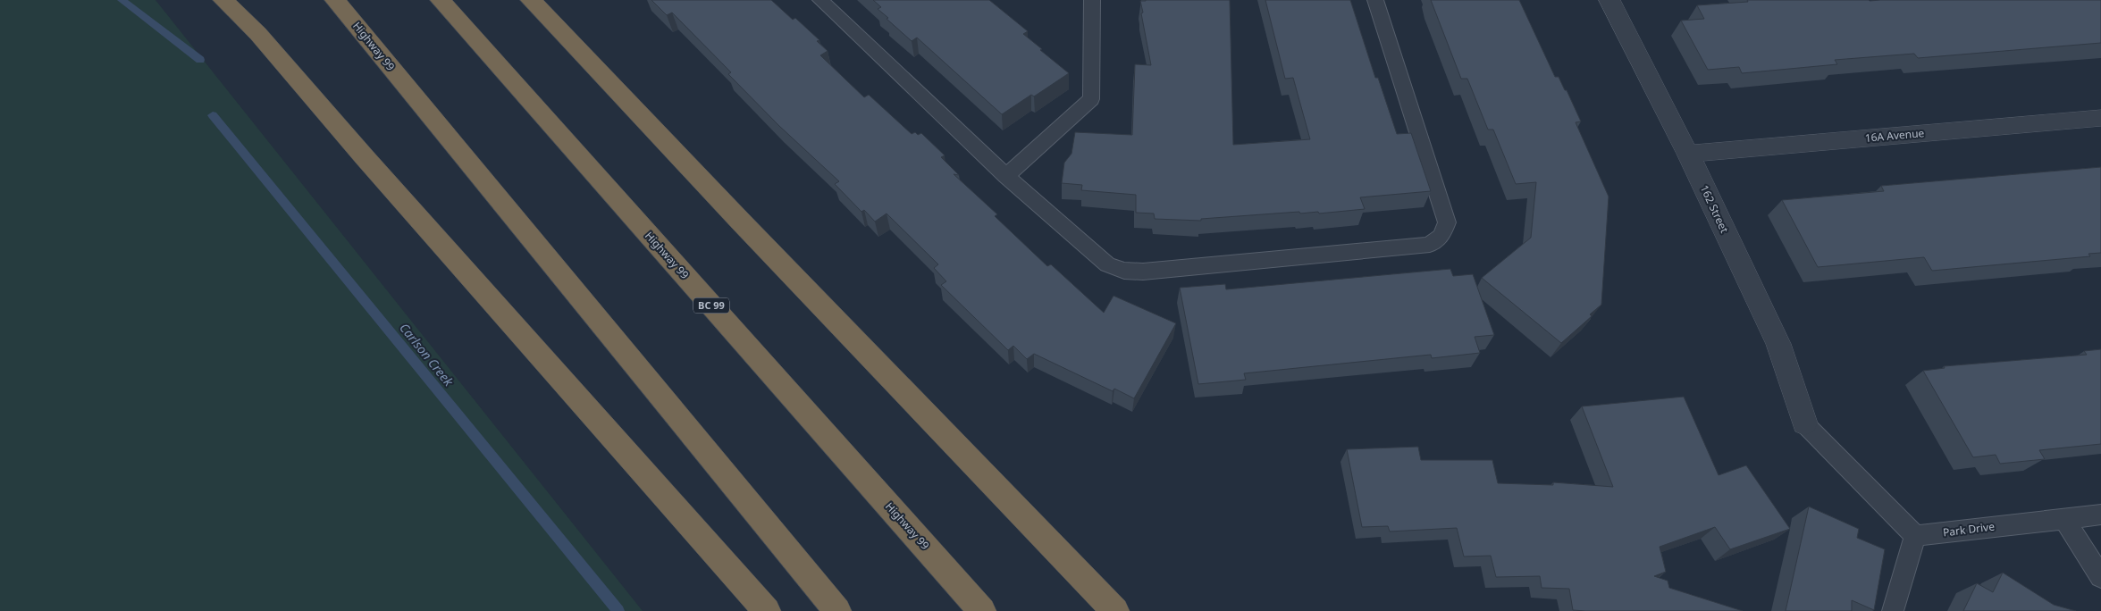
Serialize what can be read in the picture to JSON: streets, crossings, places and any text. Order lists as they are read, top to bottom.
{
  "streets": {
    "highway": ["Highway 99", "BC 99"],
    "street": ["16A Avenue", "162 Street"],
    "lane": ["Park Drive"]
  },
  "crossings": [
    ["16A Avenue", "162 Street"]
  ],
  "water": ["Carlson Creek"]
}
